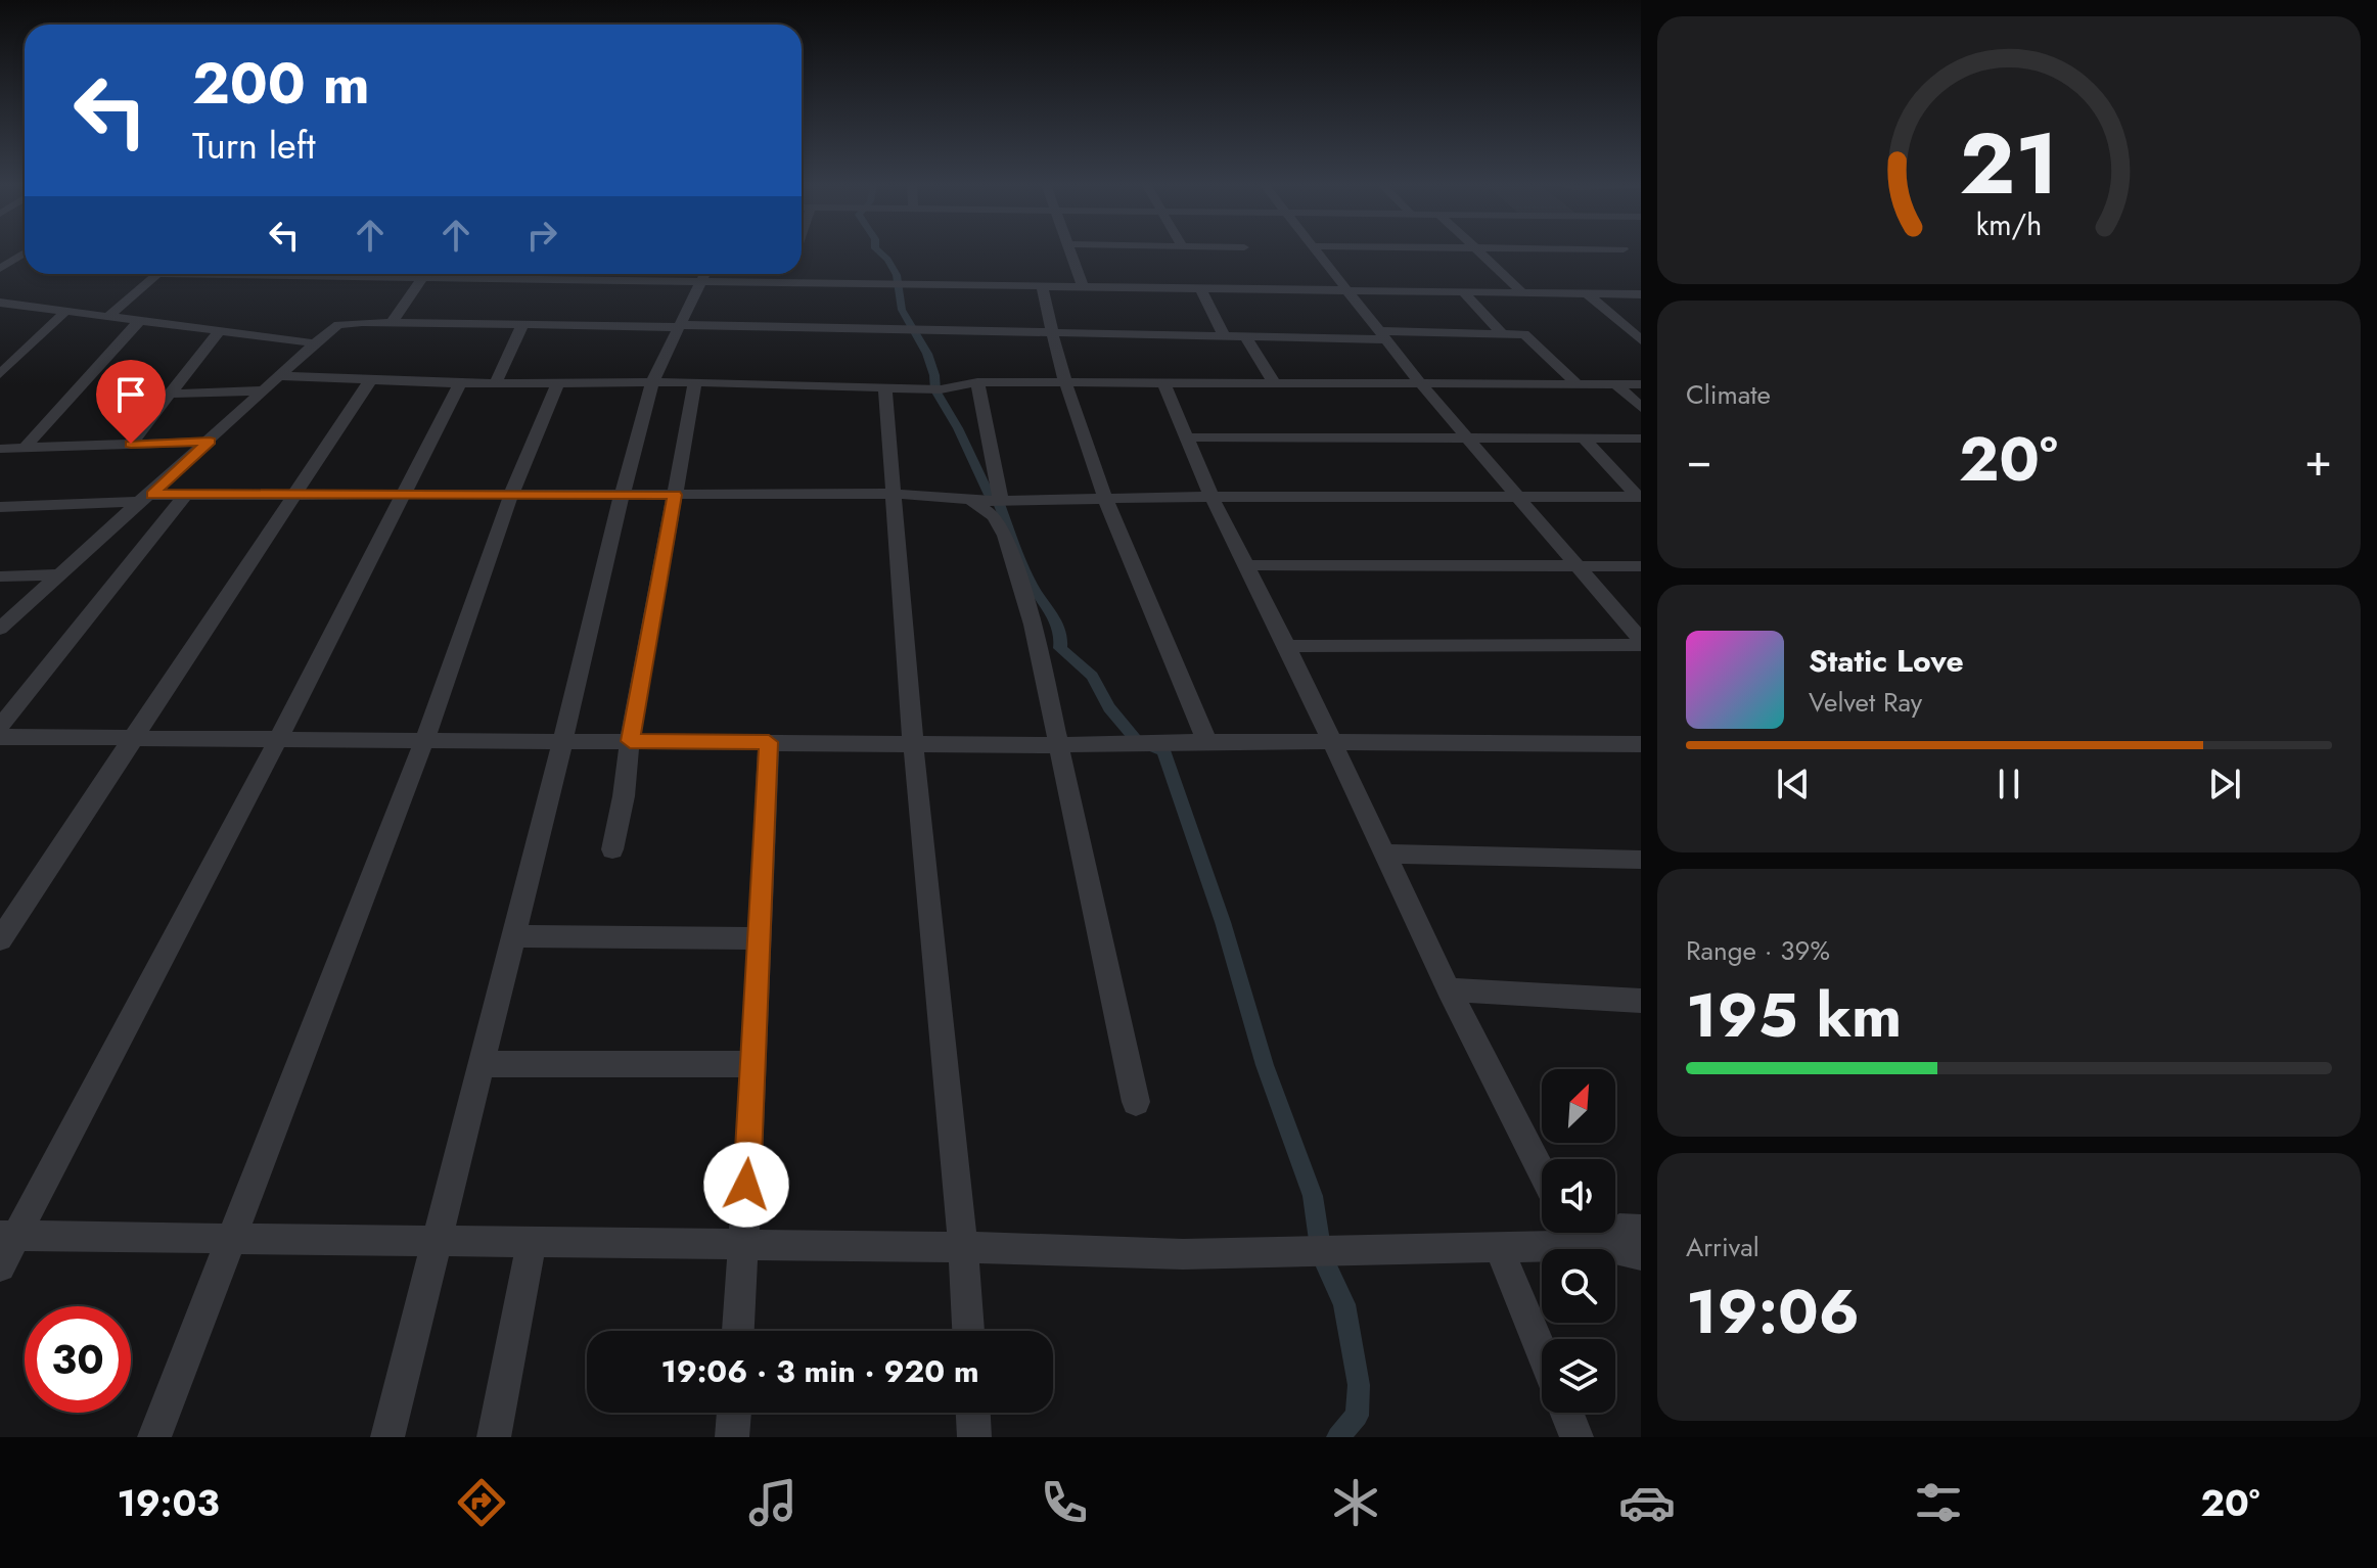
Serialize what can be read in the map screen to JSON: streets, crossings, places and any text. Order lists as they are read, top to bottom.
{
  "north": "top right",
  "page": {
    "turn": ["200 m", "Turn left"],
    "tile": [
      "Climate",
      ["Range · 39%", "195 km"],
      ["Arrival", "19:06"]
    ],
    "heat": ["−", "20°", "+"],
    "song": ["Static Love", "Velvet Ray"],
    "limit": "30",
    "trip": "19:06 · 3 min · 920 m",
    "tabs": ["19:03", "20°"],
    "gauge": ["21", "km/h"]
  }
}
